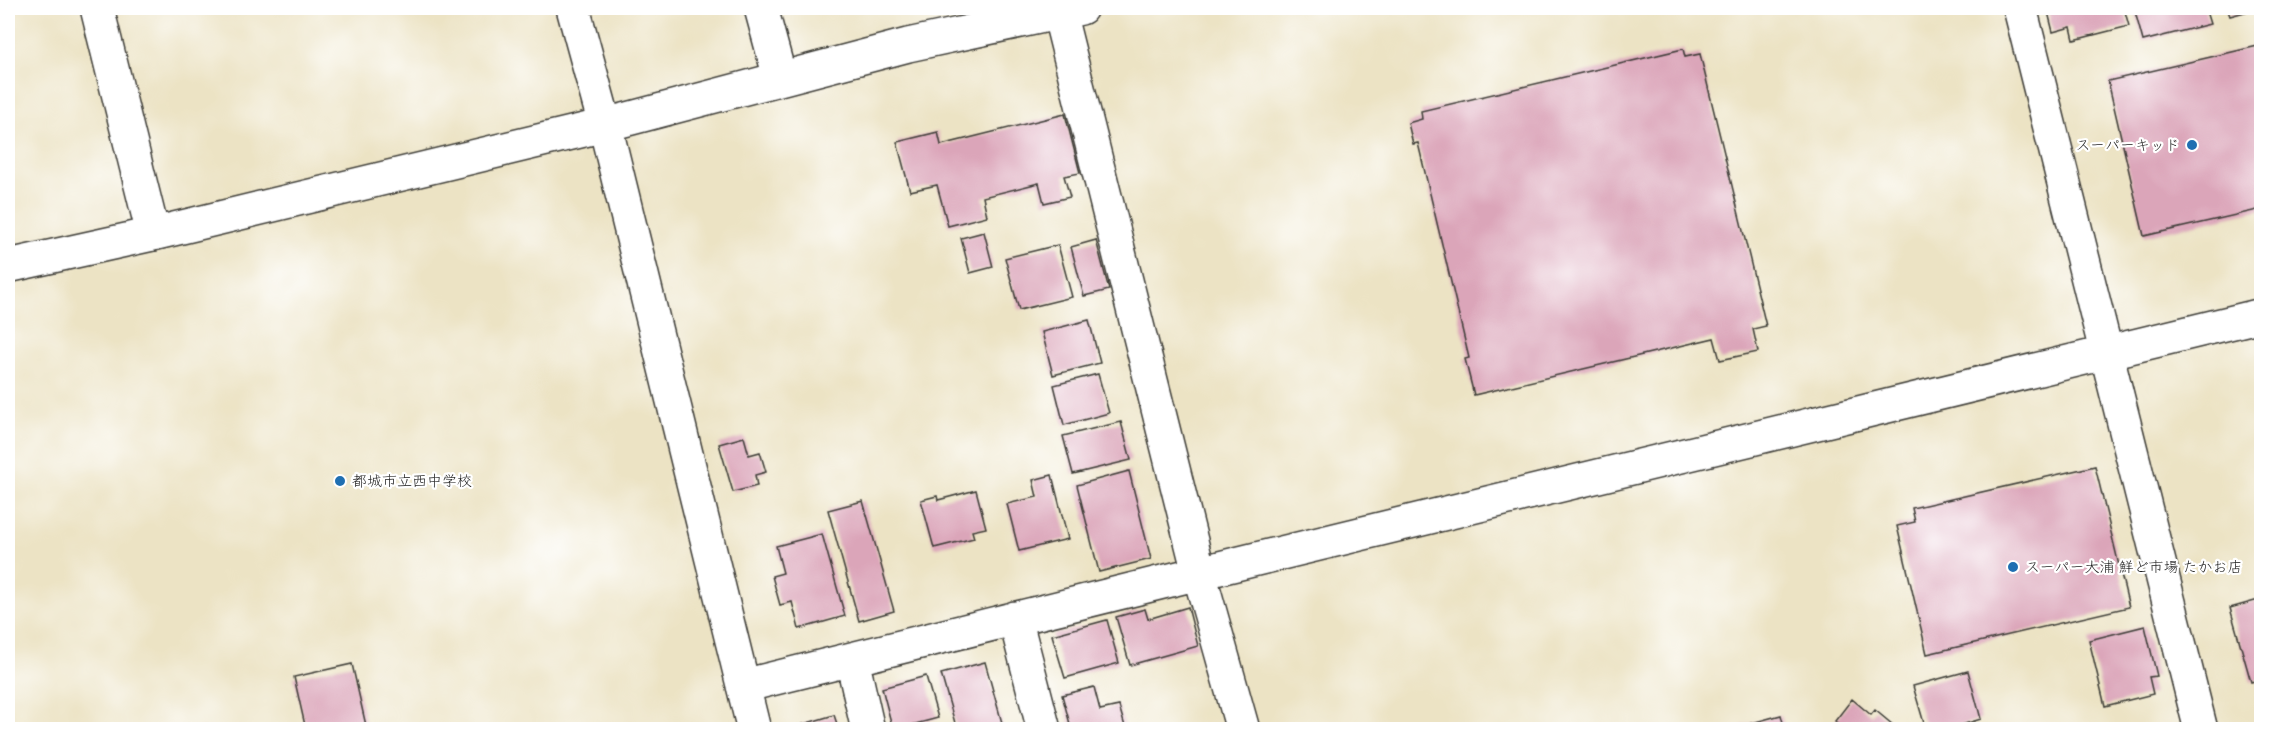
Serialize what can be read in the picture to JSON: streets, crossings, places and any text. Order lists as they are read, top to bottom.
{
  "places": ["スーパーキッド", "都城市立西中学校", "スーパー大浦 鮮ど市場 たかお店"]
}
